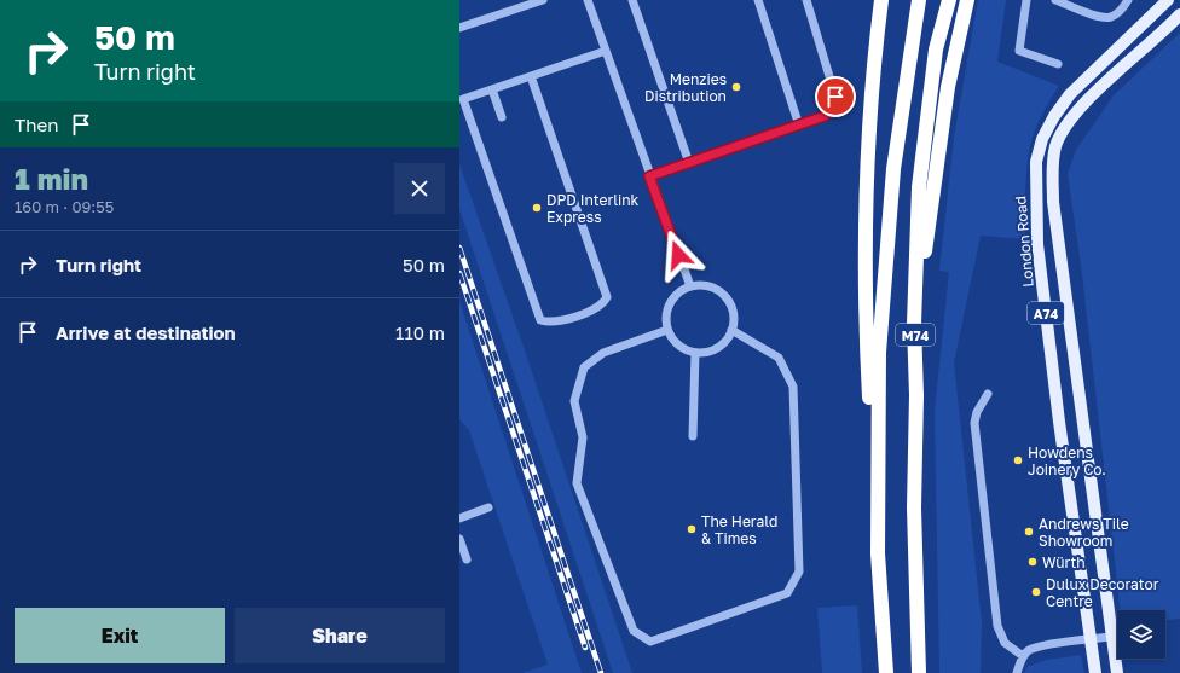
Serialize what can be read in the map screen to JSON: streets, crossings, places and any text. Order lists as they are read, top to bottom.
{
  "streets": {
    "highway": ["M74"],
    "main road": ["London Road", "A74"]
  },
  "places": [
    "Menzies Distribution",
    "DPD Interlink Express",
    "Howdens Joinery Co.",
    "The Herald & Times",
    "Andrews Tile Showroom",
    "Würth",
    "Dulux Decorator Centre"
  ],
  "page": {
    "turn": ["50 m", "Turn right"],
    "then": "Then",
    "heading": ["1 min", "160 m · 09:55"],
    "list": [
      {
        "name": "Turn right",
        "value": "50 m"
      },
      {
        "name": "Arrive at destination",
        "value": "110 m"
      }
    ],
    "buttons": ["Exit", "Share"]
  }
}
